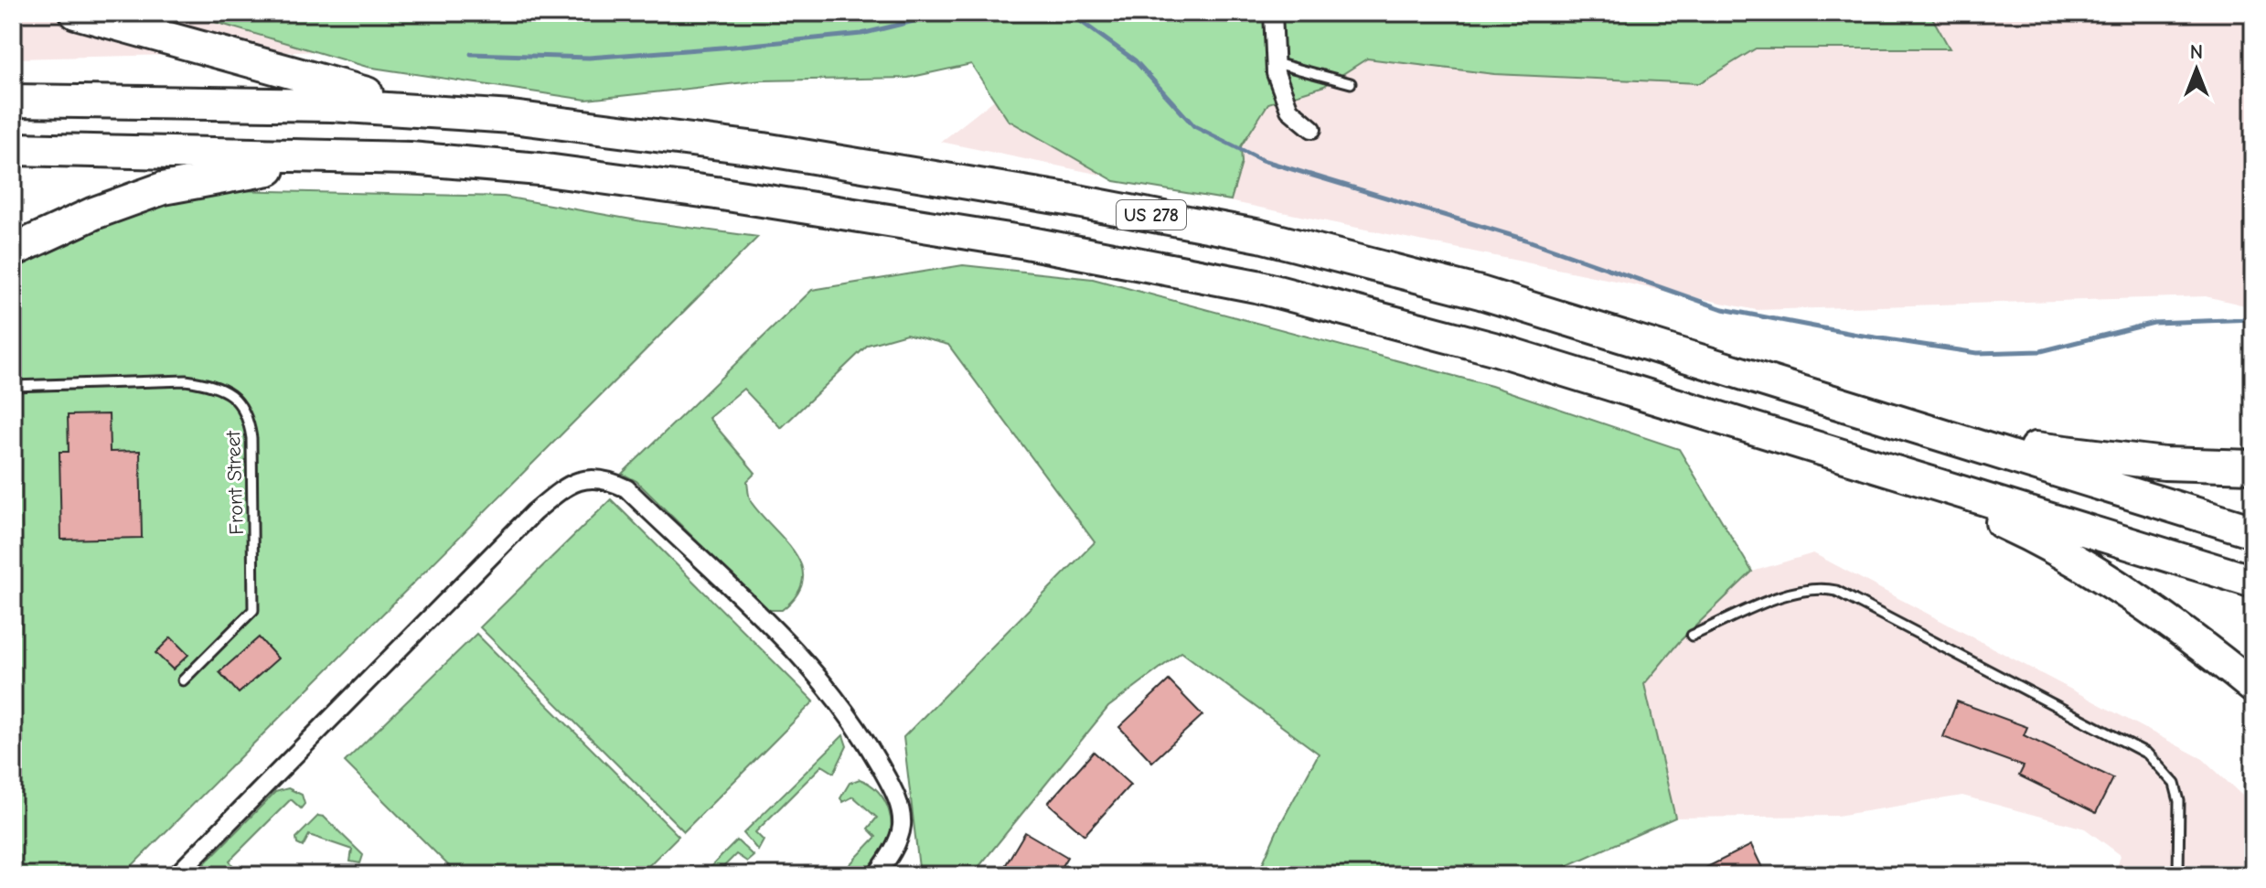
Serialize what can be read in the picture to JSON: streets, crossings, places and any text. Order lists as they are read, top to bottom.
{
  "streets": {
    "highway": ["US 278"],
    "lane": ["Front Street"]
  },
  "north": "top"
}
